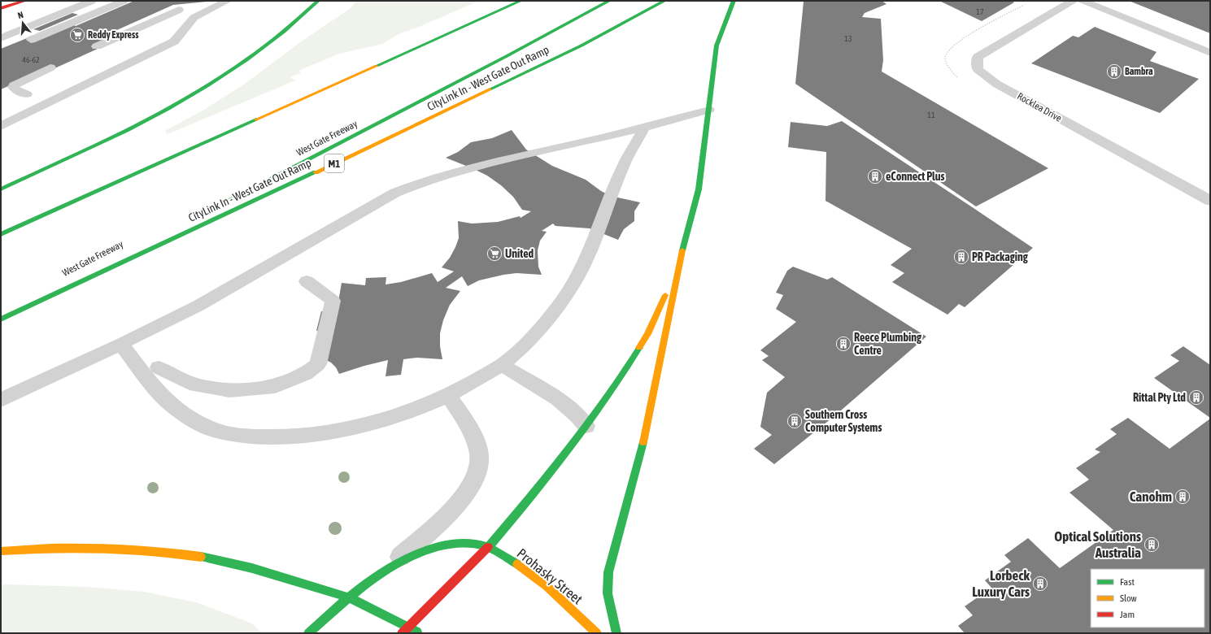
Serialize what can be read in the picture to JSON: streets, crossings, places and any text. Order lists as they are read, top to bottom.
{
  "streets": {
    "main road": [
      "CityLink In - West Gate Out Ramp",
      "West Gate Freeway",
      "M1",
      "Prohasky Street"
    ],
    "street": ["Rocklea Drive"]
  },
  "crossings": [
    ["CityLink In - West Gate Out Ramp", "West Gate Freeway"]
  ],
  "places": {
    "supermarket": ["Reddy Express", "United"],
    "building": [
      "Bambra",
      "eConnect Plus",
      "PR Packaging",
      "Reece Plumbing Centre",
      "Rittal Pty Ltd",
      "Southern Cross Computer Systems",
      "Canohm",
      "Optical Solutions Australia",
      "Lorbeck Luxury Cars"
    ]
  },
  "house_numbers": [
    "17",
    "13",
    "46-62",
    "11"
  ],
  "legend": ["Fast", "Slow", "Jam"],
  "north": "top"
}
